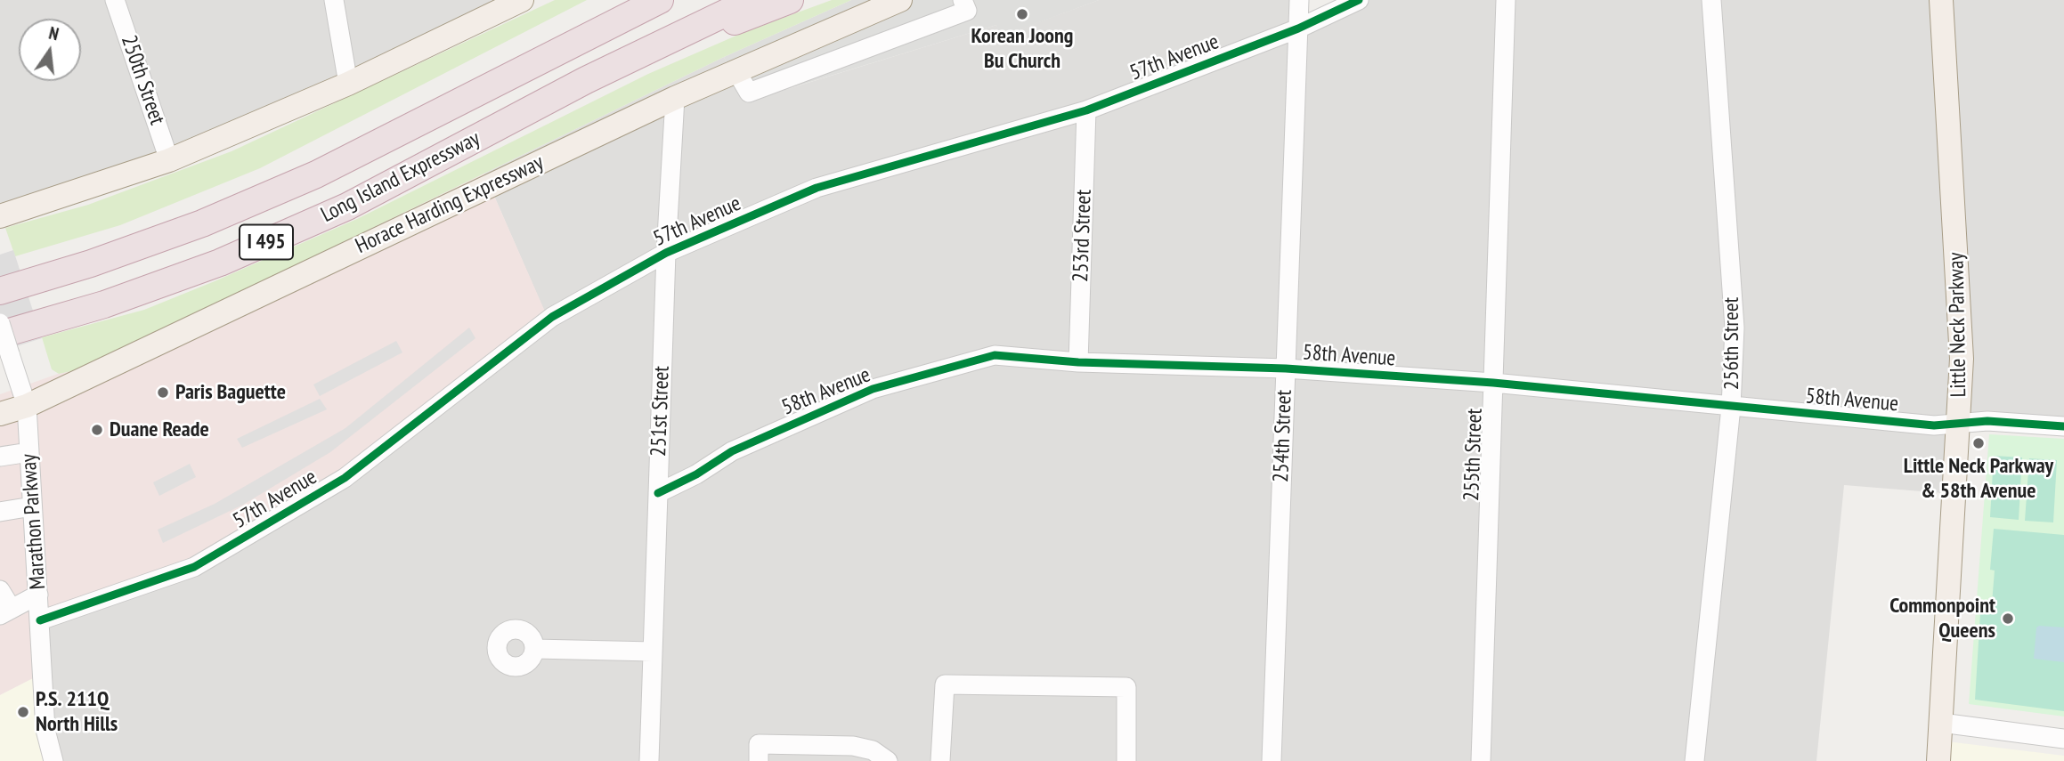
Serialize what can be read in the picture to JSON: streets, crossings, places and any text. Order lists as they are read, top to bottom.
{
  "streets": {
    "highway": ["Long Island Expressway", "I 495"],
    "main road": ["Horace Harding Expressway", "Little Neck Parkway"],
    "street": [
      "57th Avenue",
      "250th Street",
      "253rd Street",
      "256th Street",
      "58th Avenue",
      "251st Street",
      "254th Street",
      "255th Street",
      "Marathon Parkway"
    ]
  },
  "crossings": [
    ["57th Avenue", "253rd Street"],
    ["57th Avenue", "251st Street"],
    ["57th Avenue", "254th Street"],
    ["57th Avenue", "Marathon Parkway"],
    ["Long Island Expressway", "Marathon Parkway"],
    ["Horace Harding Expressway", "251st Street"],
    ["Horace Harding Expressway", "Marathon Parkway"],
    ["253rd Street", "58th Avenue"],
    ["Little Neck Parkway", "58th Avenue"],
    ["256th Street", "58th Avenue"],
    ["58th Avenue", "251st Street"],
    ["58th Avenue", "254th Street"],
    ["58th Avenue", "255th Street"]
  ],
  "places": [
    "Korean Joong Bu Church",
    "Paris Baguette",
    "Duane Reade",
    "Little Neck Parkway & 58th Avenue",
    "Commonpoint Queens",
    "P.S. 211Q North Hills"
  ],
  "north": "top"
}
